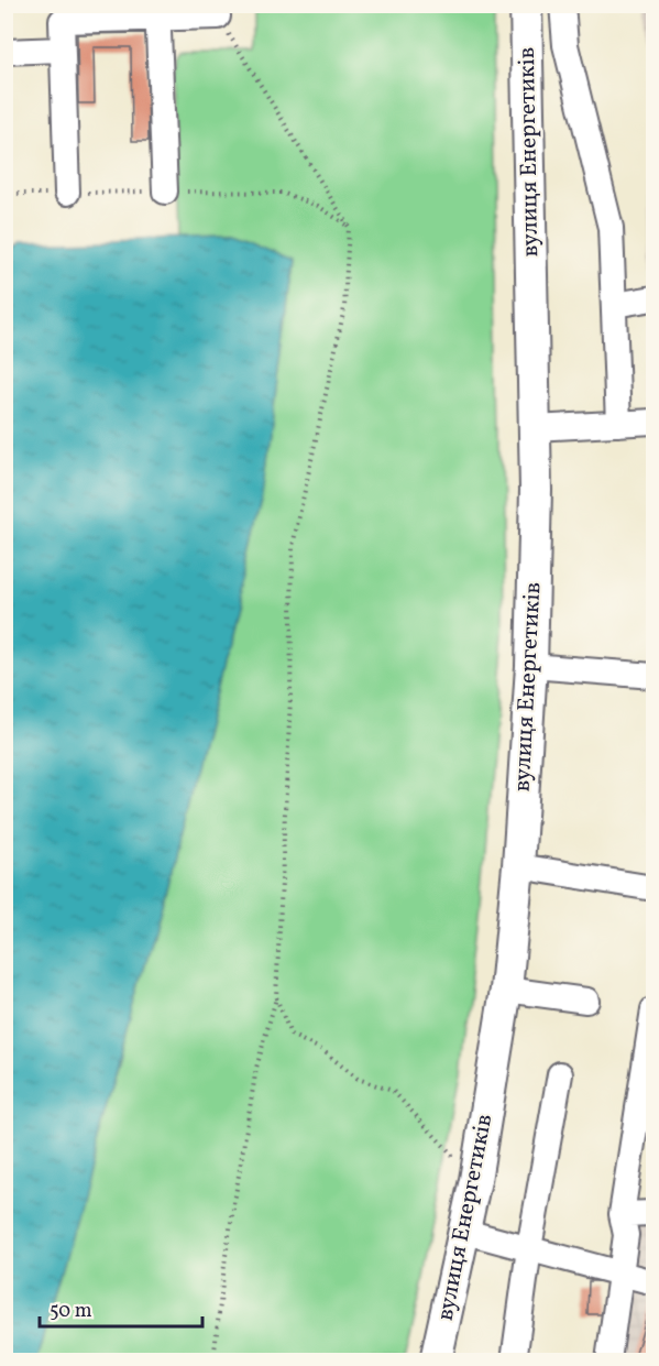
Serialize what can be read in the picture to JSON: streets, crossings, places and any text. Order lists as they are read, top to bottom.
{
  "streets": {
    "main road": ["вулиця Енергетиків"]
  },
  "scale_bar": "50 m"
}
